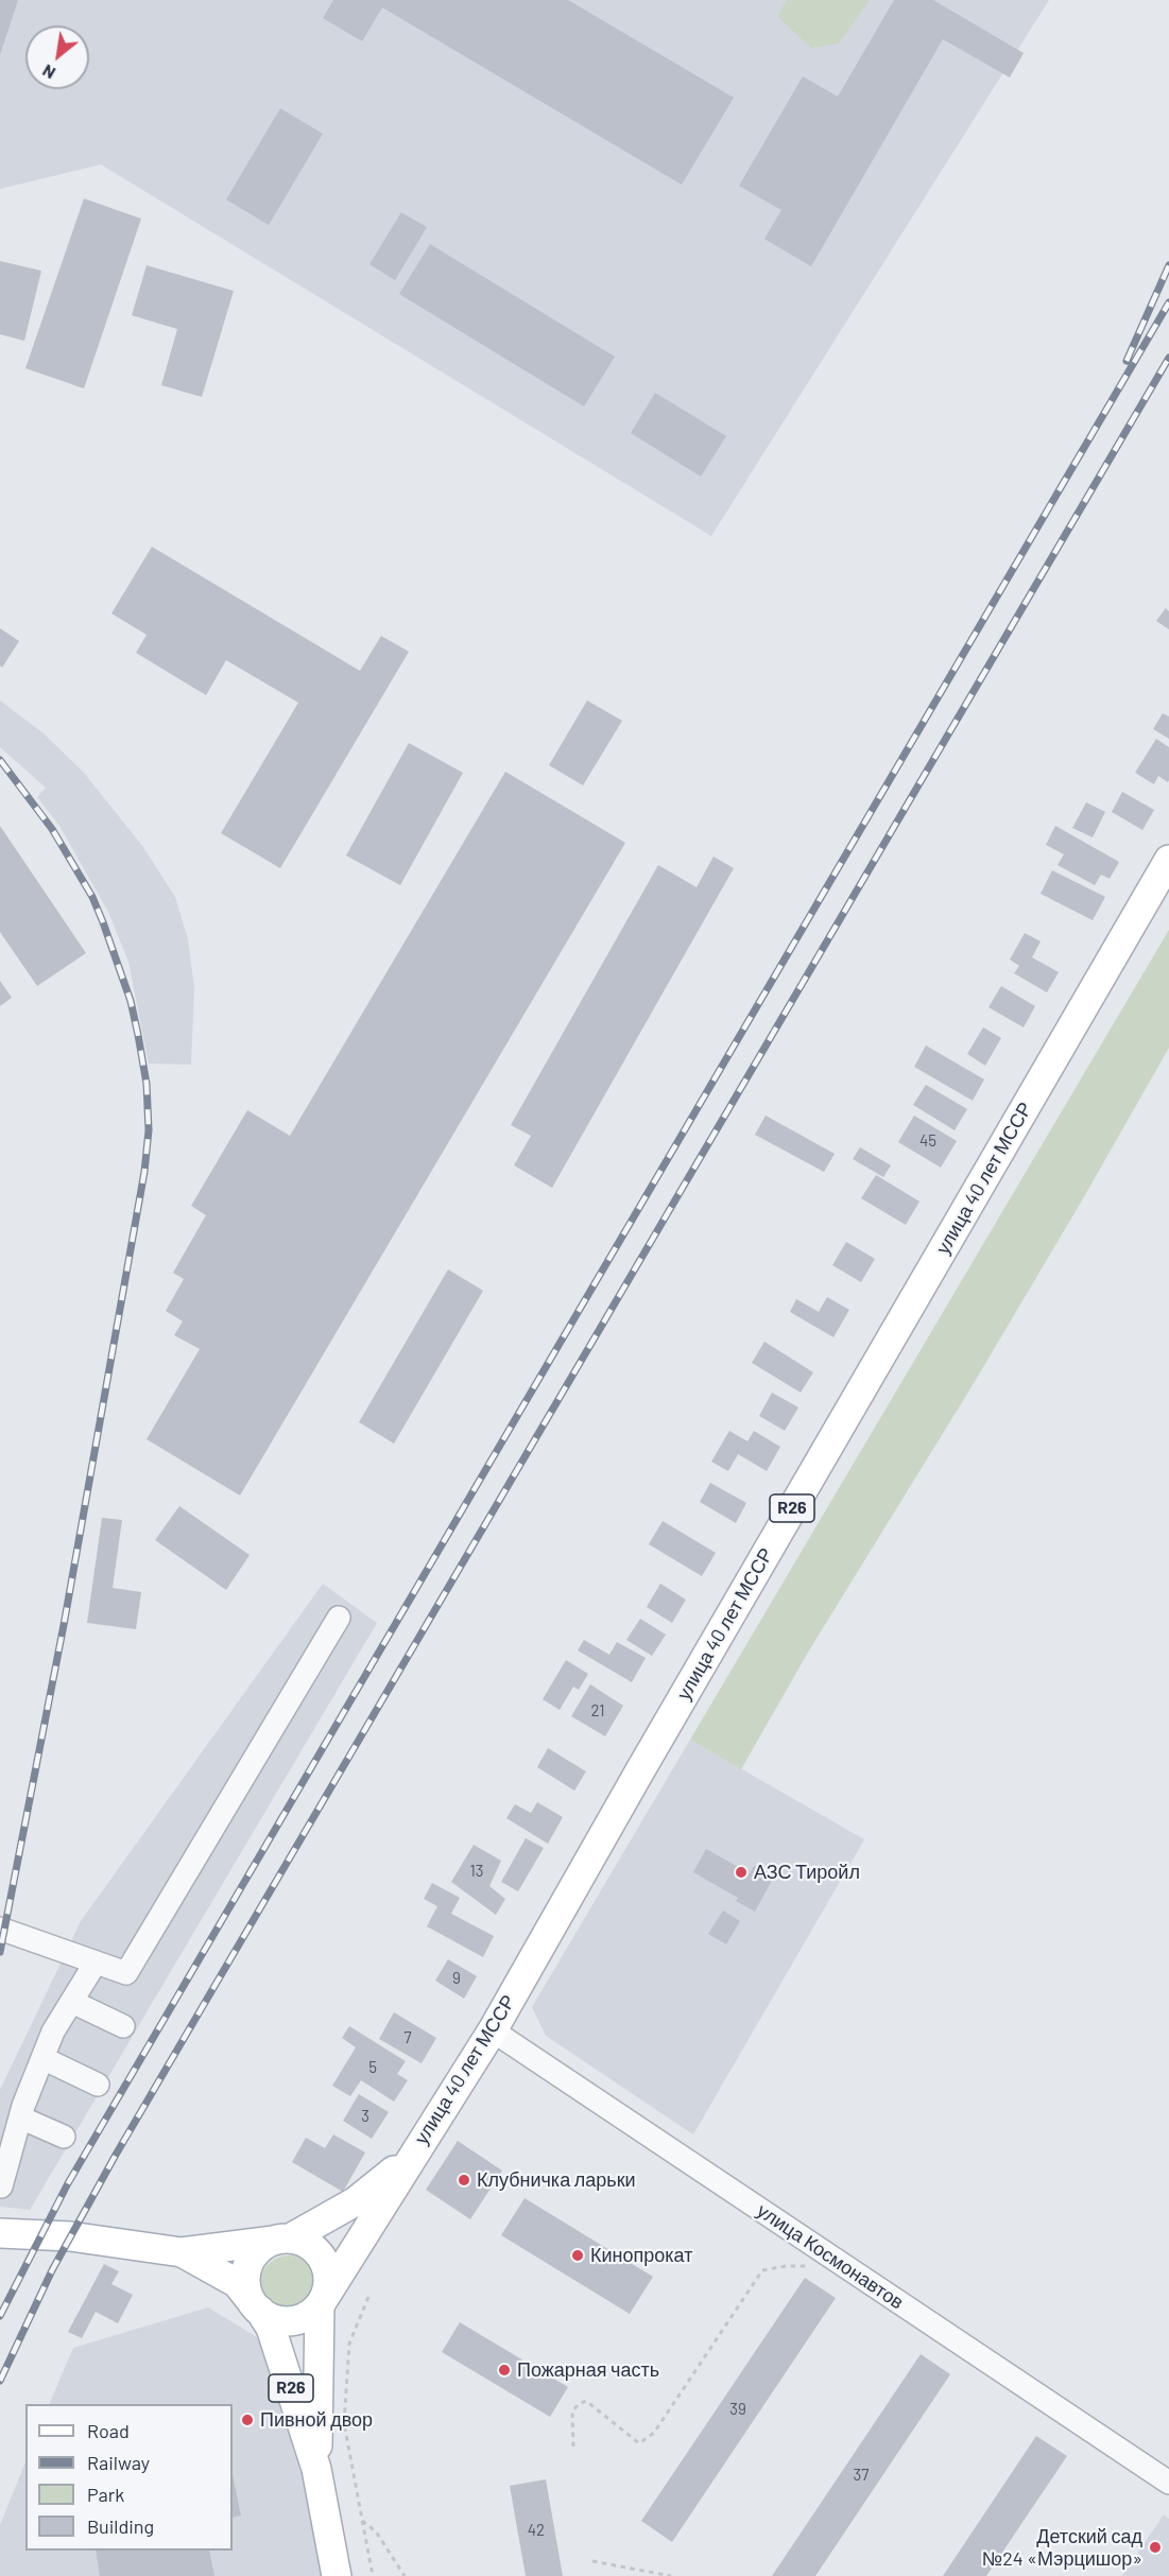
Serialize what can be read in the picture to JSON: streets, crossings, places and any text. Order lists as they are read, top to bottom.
{
  "streets": {
    "main road": ["улица 40 лет МССР", "R26"],
    "street": ["улица Космонавтов"]
  },
  "crossings": [
    ["улица 40 лет МССР", "R26"],
    ["улица 40 лет МССР", "улица Космонавтов"]
  ],
  "places": [
    "АЗС Тиройл",
    "Клубничка ларьки",
    "Кинопрокат",
    "Пожарная часть",
    "Пивной двор",
    "Детский сад №24 «Мэрцишор»"
  ],
  "house_numbers": [
    "45",
    "21",
    "13",
    "9",
    "7",
    "5",
    "3",
    "39",
    "37",
    "42"
  ],
  "legend": [
    "Road",
    "Railway",
    "Park",
    "Building"
  ],
  "north": "bottom left"
}
